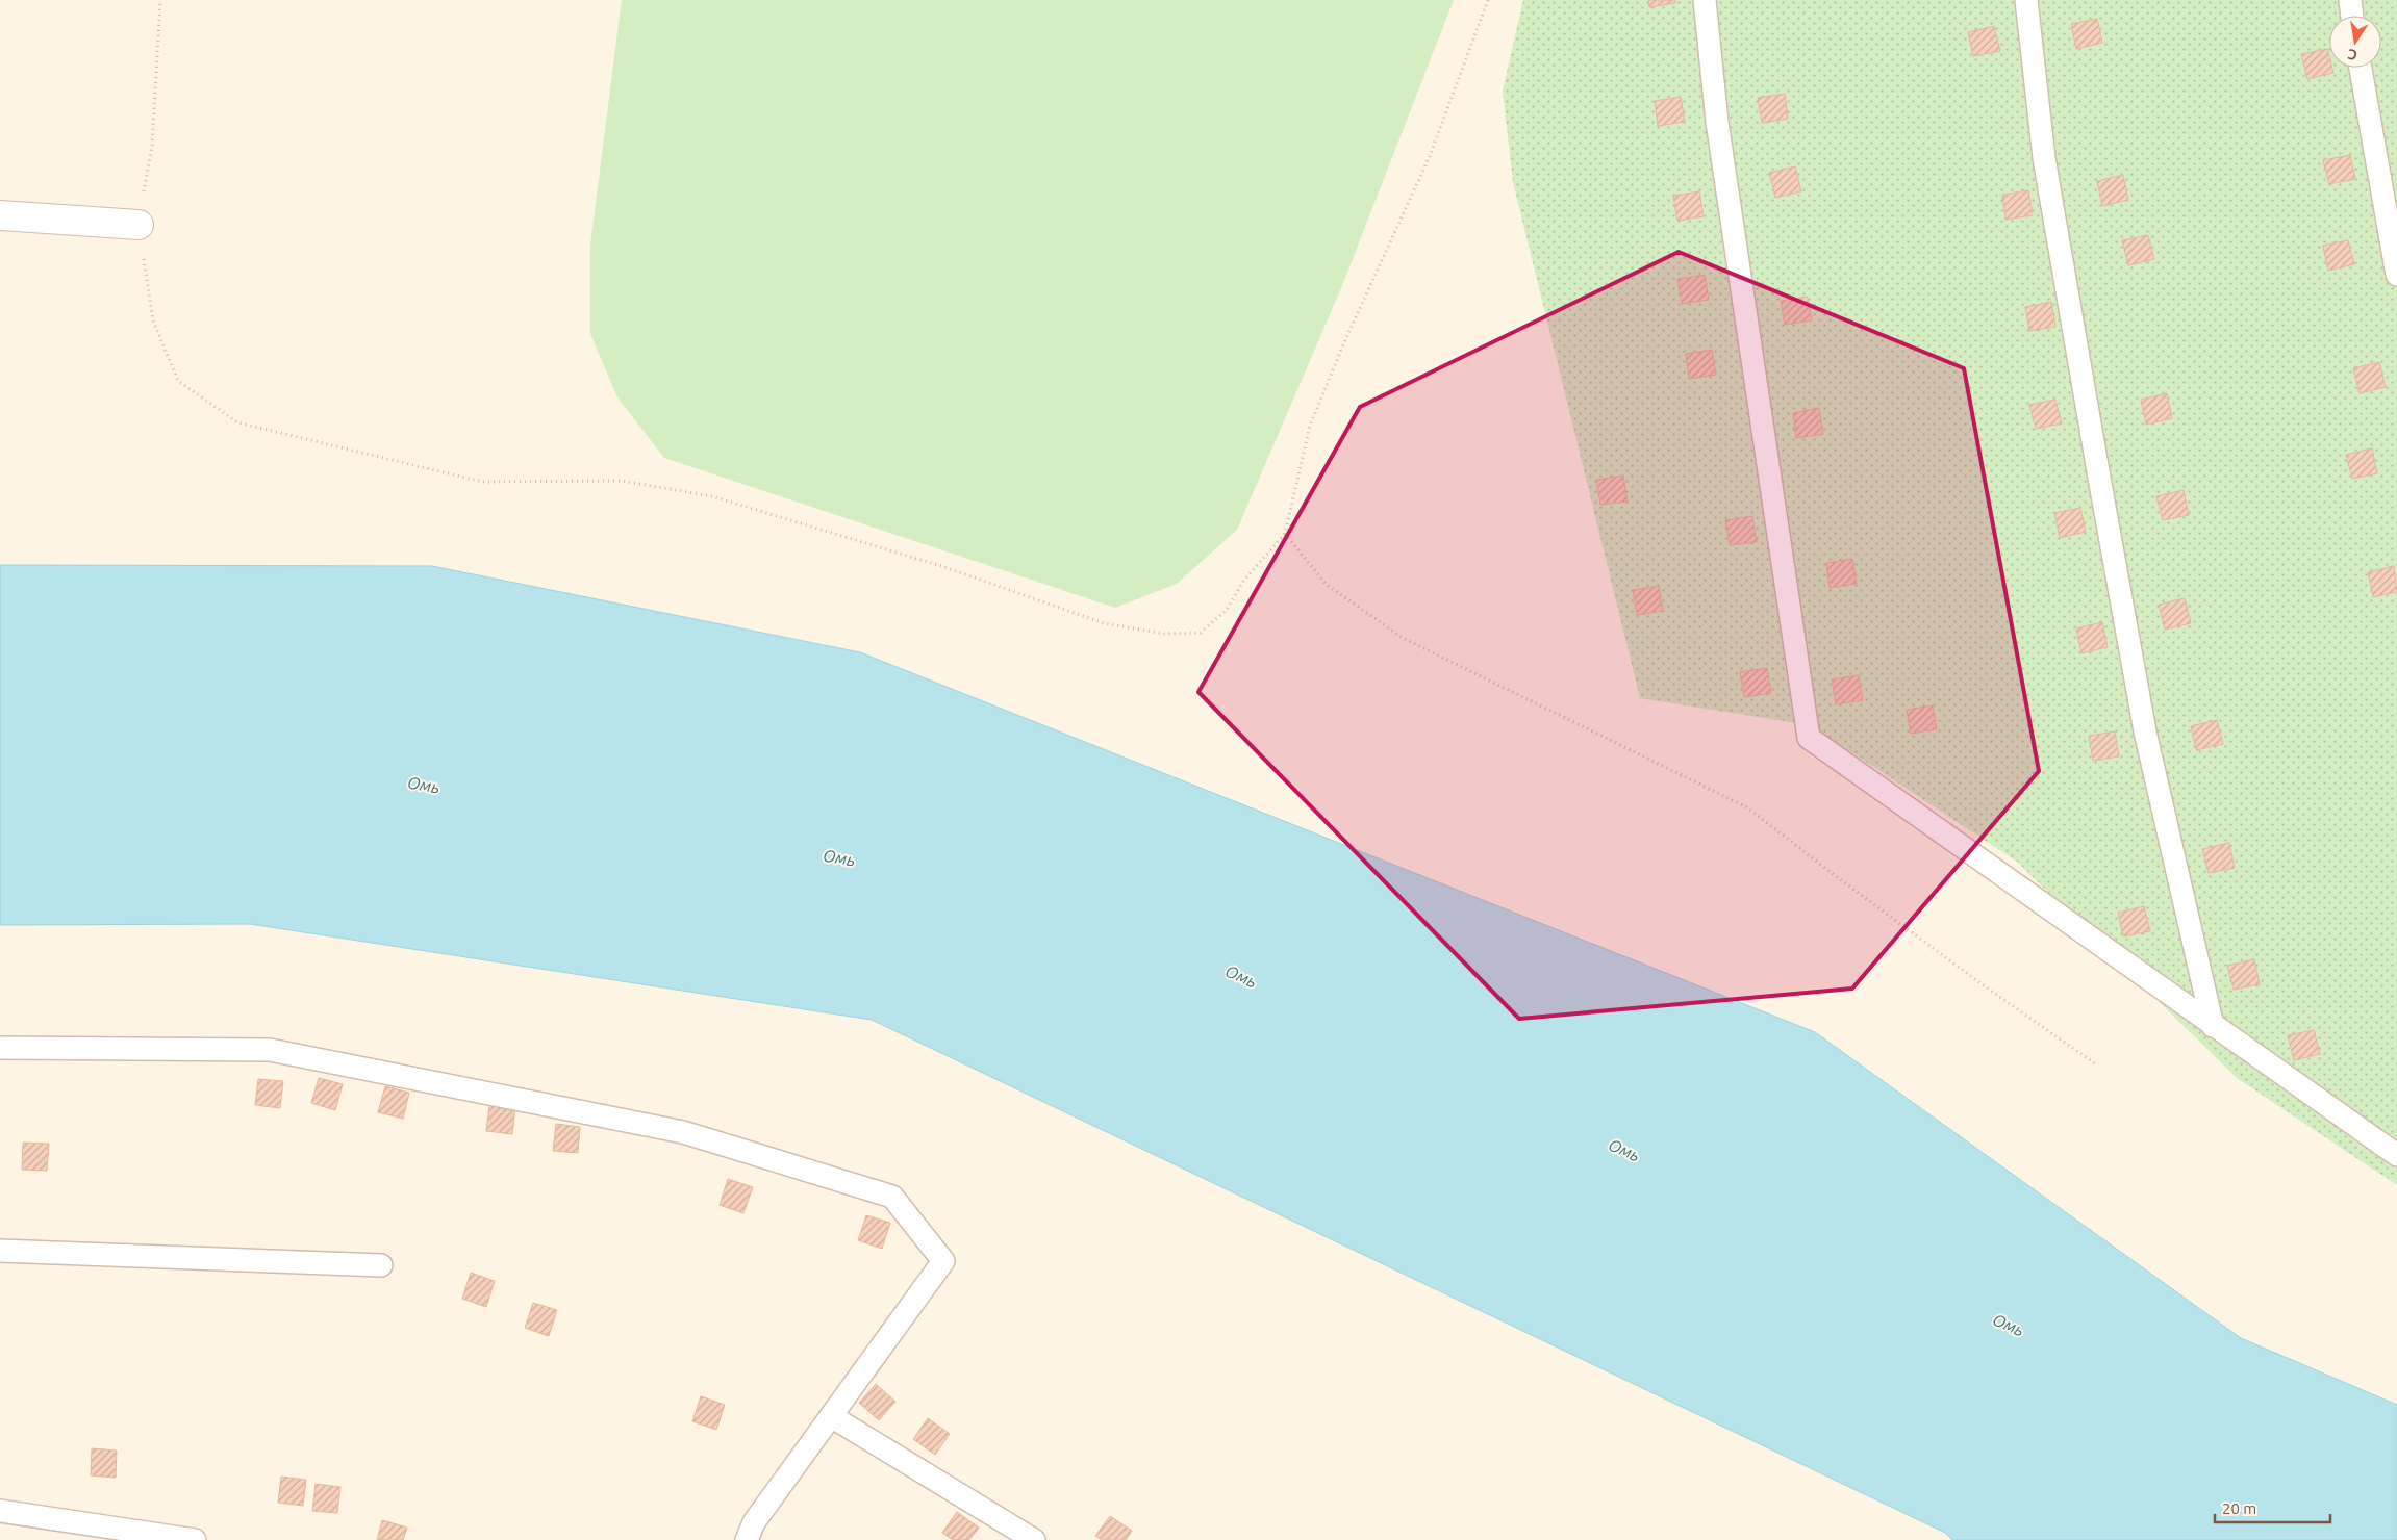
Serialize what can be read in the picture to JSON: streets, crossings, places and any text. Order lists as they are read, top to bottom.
{
  "water": ["Омь"],
  "scale_bar": "20 m",
  "north": "bottom"
}
